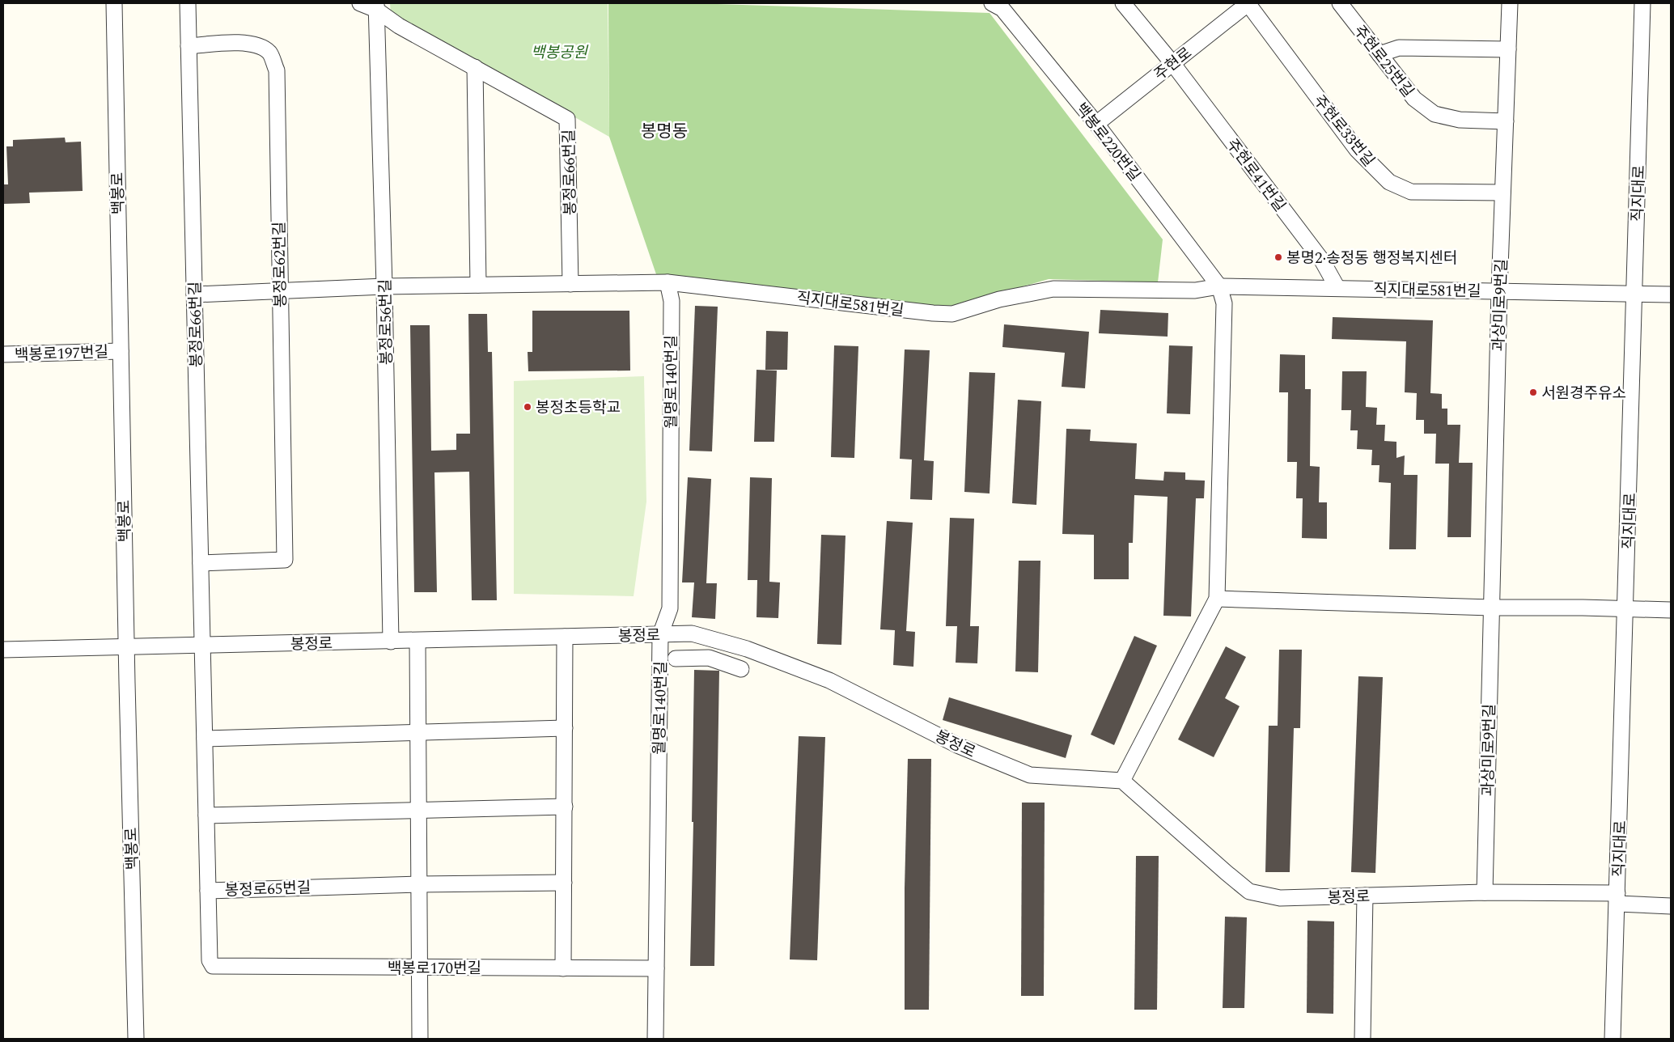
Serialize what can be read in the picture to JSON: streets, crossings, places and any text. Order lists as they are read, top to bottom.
{
  "streets": {
    "street": [
      "주현로25번길",
      "주현로",
      "주현로33번길",
      "백봉로220번길",
      "봉정로66번길",
      "주현로41번길",
      "백봉로",
      "직지대로",
      "봉정로62번길",
      "직지대로581번길",
      "과상미로9번길",
      "봉정로56번길",
      "백봉로197번길",
      "월명로140번길",
      "봉정로",
      "봉정로65번길",
      "백봉로170번길"
    ]
  },
  "crossings": [
    ["주현로25번길", "과상미로9번길"],
    ["주현로", "주현로33번길"],
    ["주현로", "백봉로220번길"],
    ["주현로", "주현로41번길"],
    ["주현로33번길", "과상미로9번길"],
    ["백봉로220번길", "직지대로581번길"],
    ["봉정로66번길", "봉정로62번길"],
    ["봉정로66번길", "직지대로581번길"],
    ["봉정로66번길", "봉정로56번길"],
    ["봉정로66번길", "봉정로"],
    ["봉정로66번길", "봉정로65번길"],
    ["주현로41번길", "직지대로581번길"],
    ["백봉로", "백봉로197번길"],
    ["백봉로", "봉정로"],
    ["직지대로", "직지대로581번길"],
    ["직지대로", "봉정로"],
    ["봉정로62번길", "직지대로581번길"],
    ["직지대로581번길", "과상미로9번길"],
    ["직지대로581번길", "봉정로56번길"],
    ["직지대로581번길", "월명로140번길"],
    ["과상미로9번길", "봉정로"],
    ["봉정로56번길", "봉정로"],
    ["월명로140번길", "봉정로"],
    ["월명로140번길", "백봉로170번길"],
    ["봉정로", "봉정로65번길"],
    ["봉정로65번길", "백봉로170번길"]
  ],
  "districts": ["봉명동"],
  "parks": ["백봉공원"],
  "places": ["봉명2·송정동 행정복지센터", "서원경주유소", "봉정초등학교"]
}
